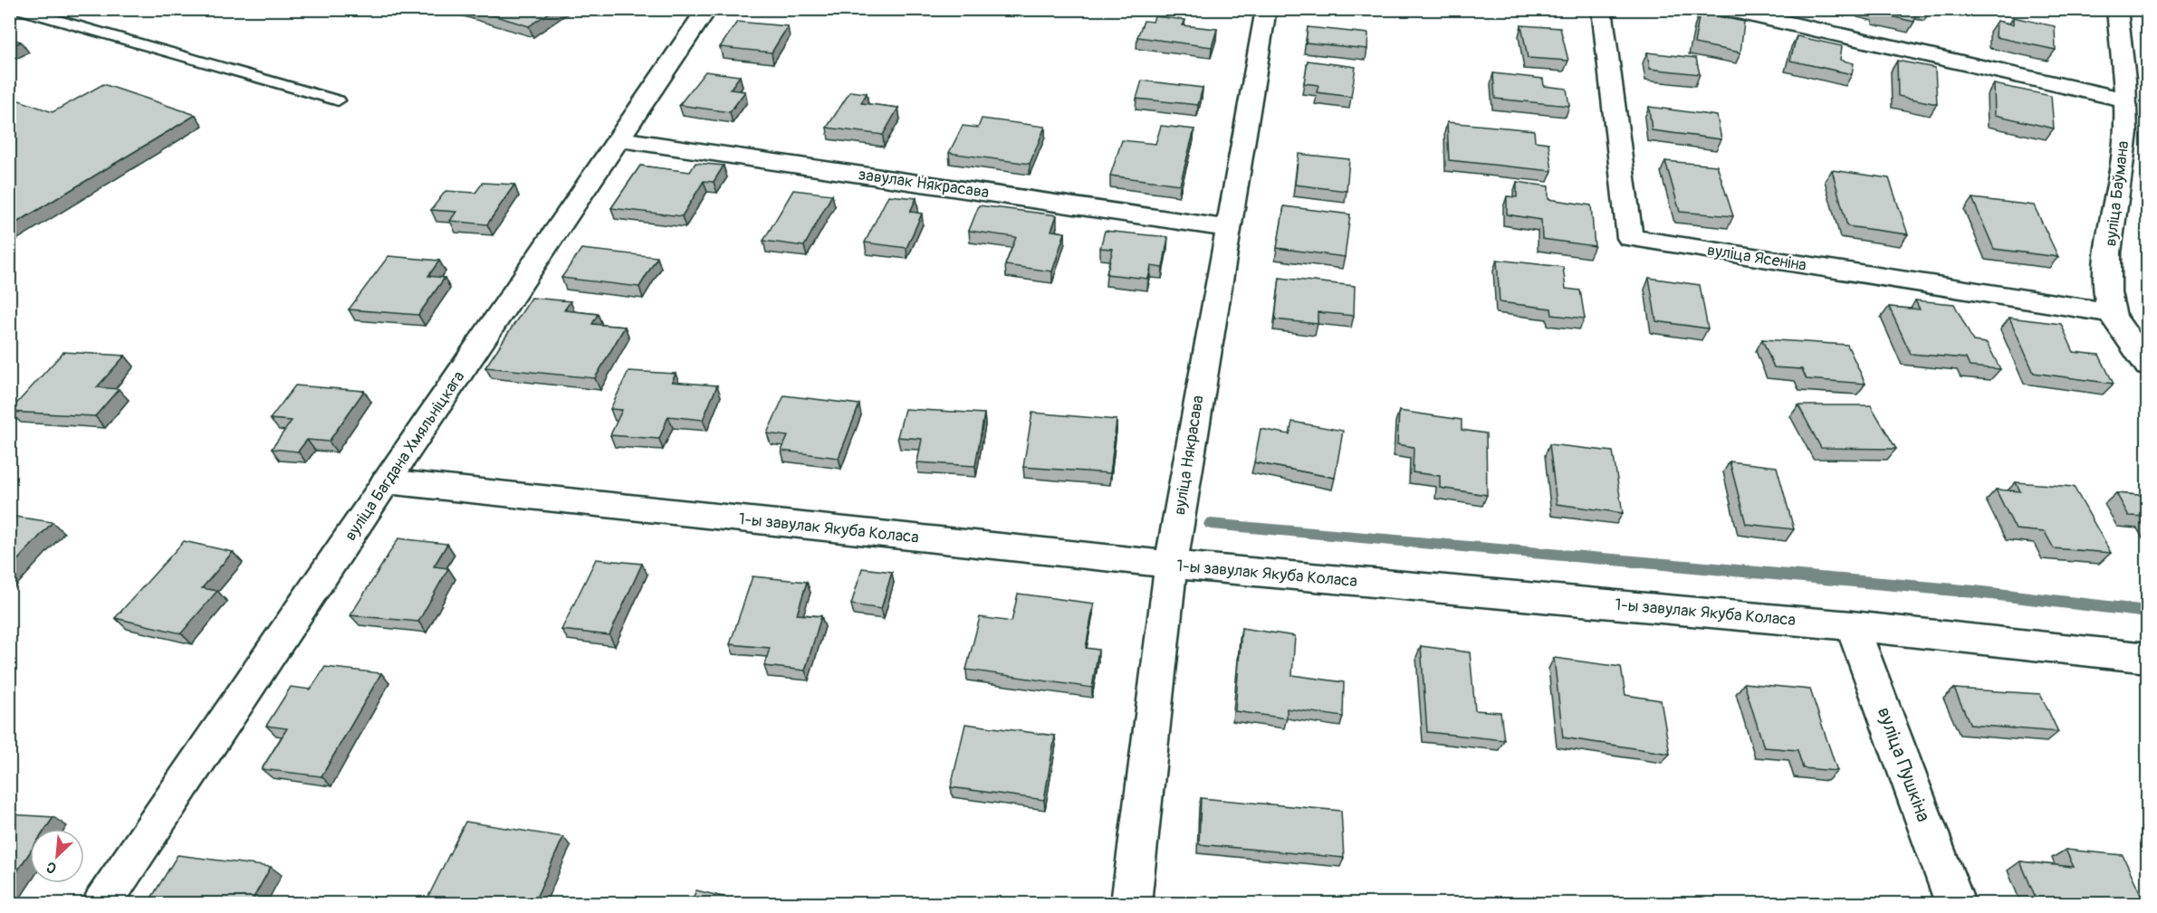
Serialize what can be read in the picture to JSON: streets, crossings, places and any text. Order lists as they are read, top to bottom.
{
  "streets": {
    "street": [
      "завулак Някрасава",
      "вуліца Баўмана",
      "вуліца Ясеніна",
      "вуліца Някрасава",
      "вуліца Багдана Хмяльніцкага",
      "1-ы завулак Якуба Коласа",
      "вуліца Пушкіна"
    ]
  },
  "crossings": [
    ["завулак Някрасава", "вуліца Някрасава"],
    ["завулак Някрасава", "вуліца Багдана Хмяльніцкага"],
    ["вуліца Баўмана", "вуліца Ясеніна"],
    ["вуліца Някрасава", "1-ы завулак Якуба Коласа"],
    ["вуліца Багдана Хмяльніцкага", "1-ы завулак Якуба Коласа"],
    ["1-ы завулак Якуба Коласа", "вуліца Пушкіна"]
  ],
  "north": "bottom left"
}
